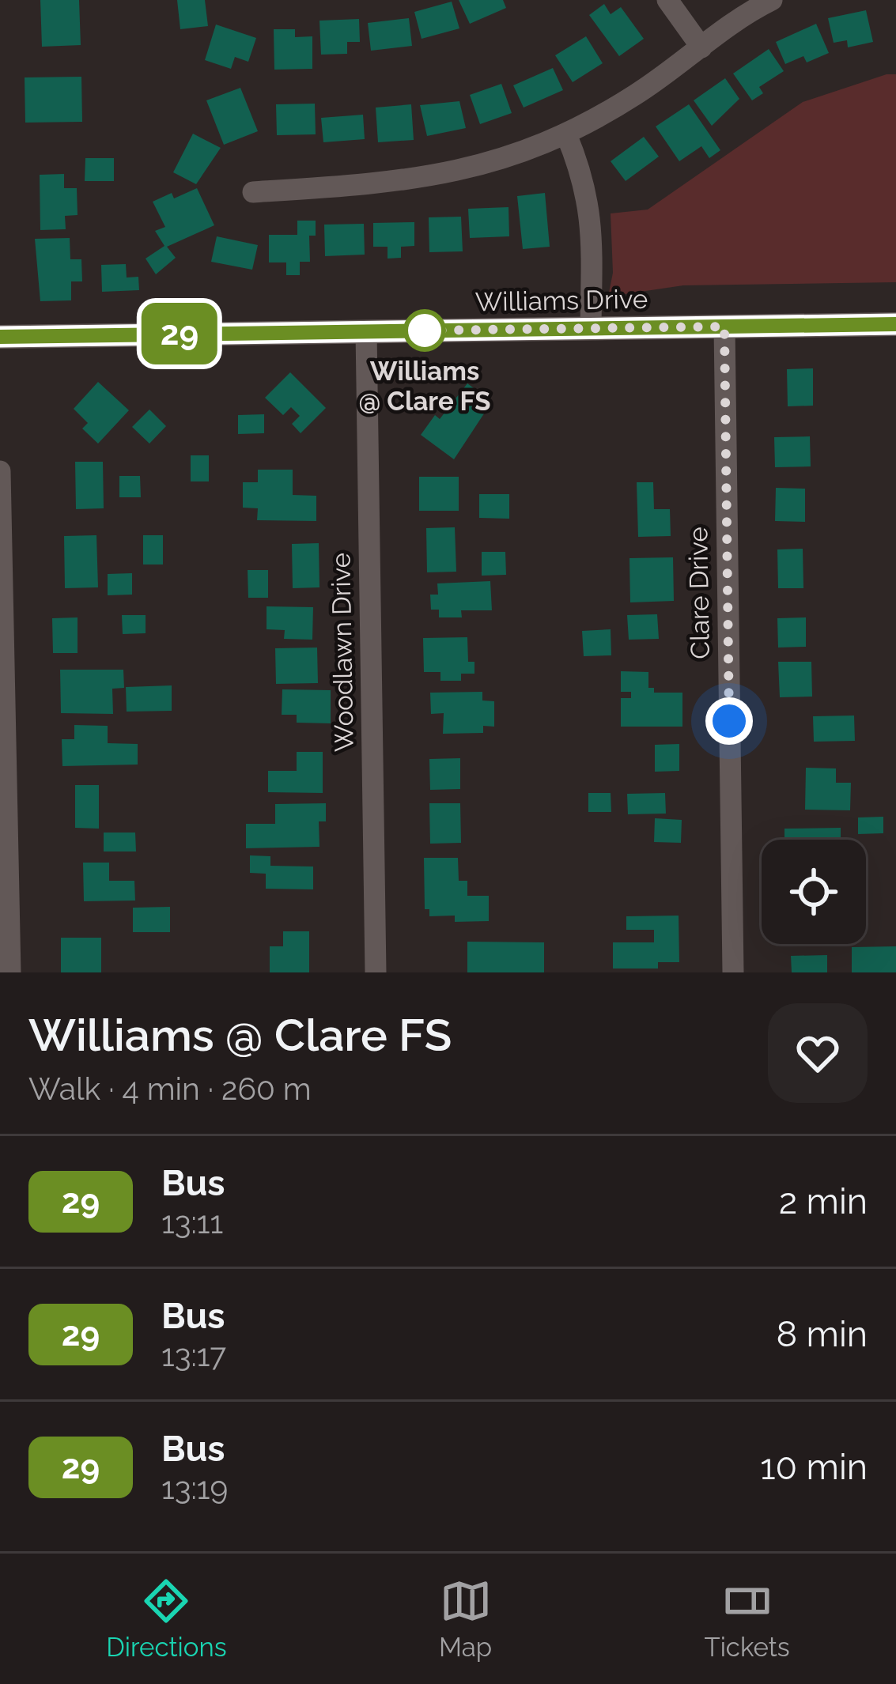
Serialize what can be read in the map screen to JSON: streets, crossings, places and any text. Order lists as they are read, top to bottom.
{
  "streets": {
    "street": ["Williams Drive", "Clare Drive", "Woodlawn Drive"]
  },
  "crossings": [
    ["Williams Drive", "Clare Drive"],
    ["Williams Drive", "Woodlawn Drive"]
  ],
  "places": ["Williams @ Clare FS"],
  "lines": ["bus line 29"],
  "page": {
    "on_map": "29",
    "heading": ["Williams @ Clare FS", "Walk · 4 min · 260 m"],
    "list": [
      {
        "mark": "29",
        "name": "Bus",
        "note": "13:11",
        "value": "2 min"
      },
      {
        "mark": "29",
        "name": "Bus",
        "note": "13:17",
        "value": "8 min"
      },
      {
        "mark": "29",
        "name": "Bus",
        "note": "13:19",
        "value": "10 min"
      }
    ],
    "tabs": ["Directions", "Map", "Tickets"]
  }
}
